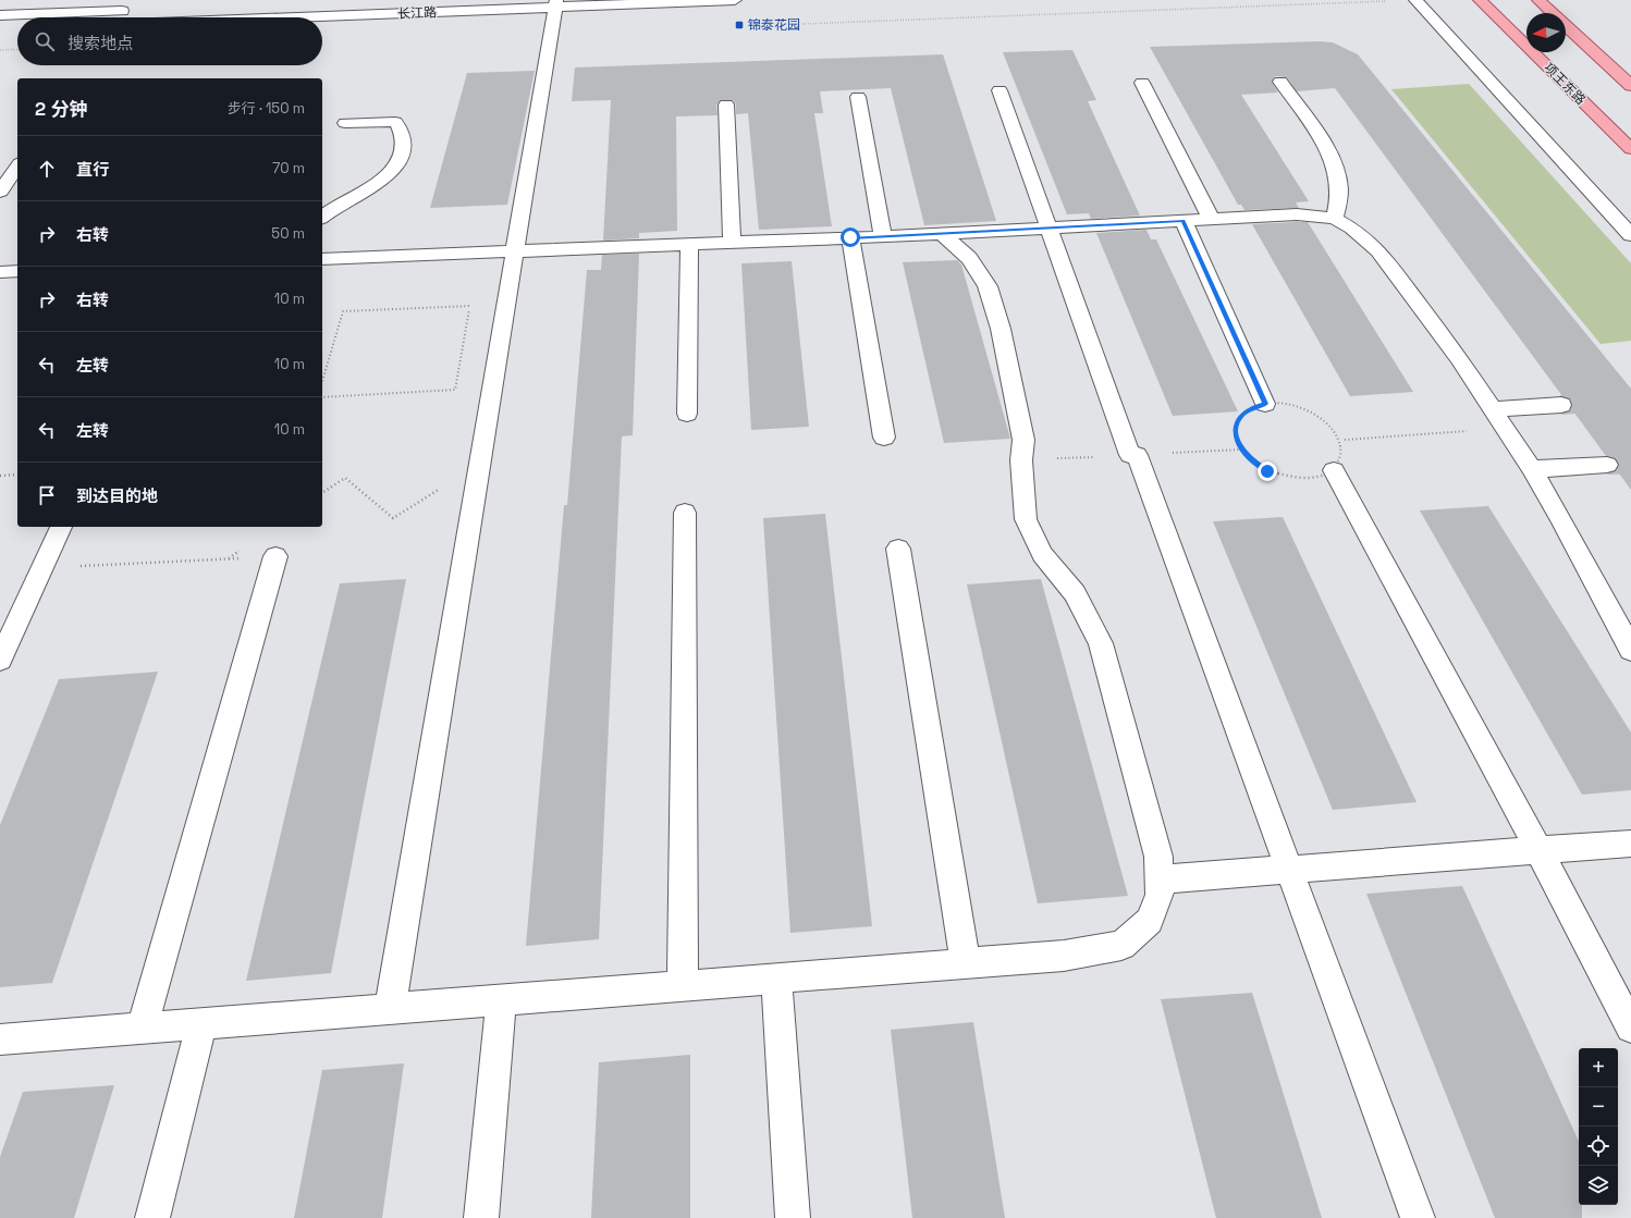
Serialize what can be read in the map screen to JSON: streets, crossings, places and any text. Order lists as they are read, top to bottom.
{
  "streets": {
    "main road": ["项王东路"],
    "street": ["长江路"]
  },
  "places": {
    "transit": ["锦泰花园"]
  },
  "north": "left",
  "page": {
    "search": "搜索地点",
    "heading": ["2 分钟", "步行 · 150 m"],
    "list": [
      ["直行", "70 m"],
      ["右转", "50 m"],
      ["右转", "10 m"],
      ["左转", "10 m"],
      ["左转", "10 m"],
      "到达目的地"
    ],
    "map_buttons": ["+", "−"]
  }
}
